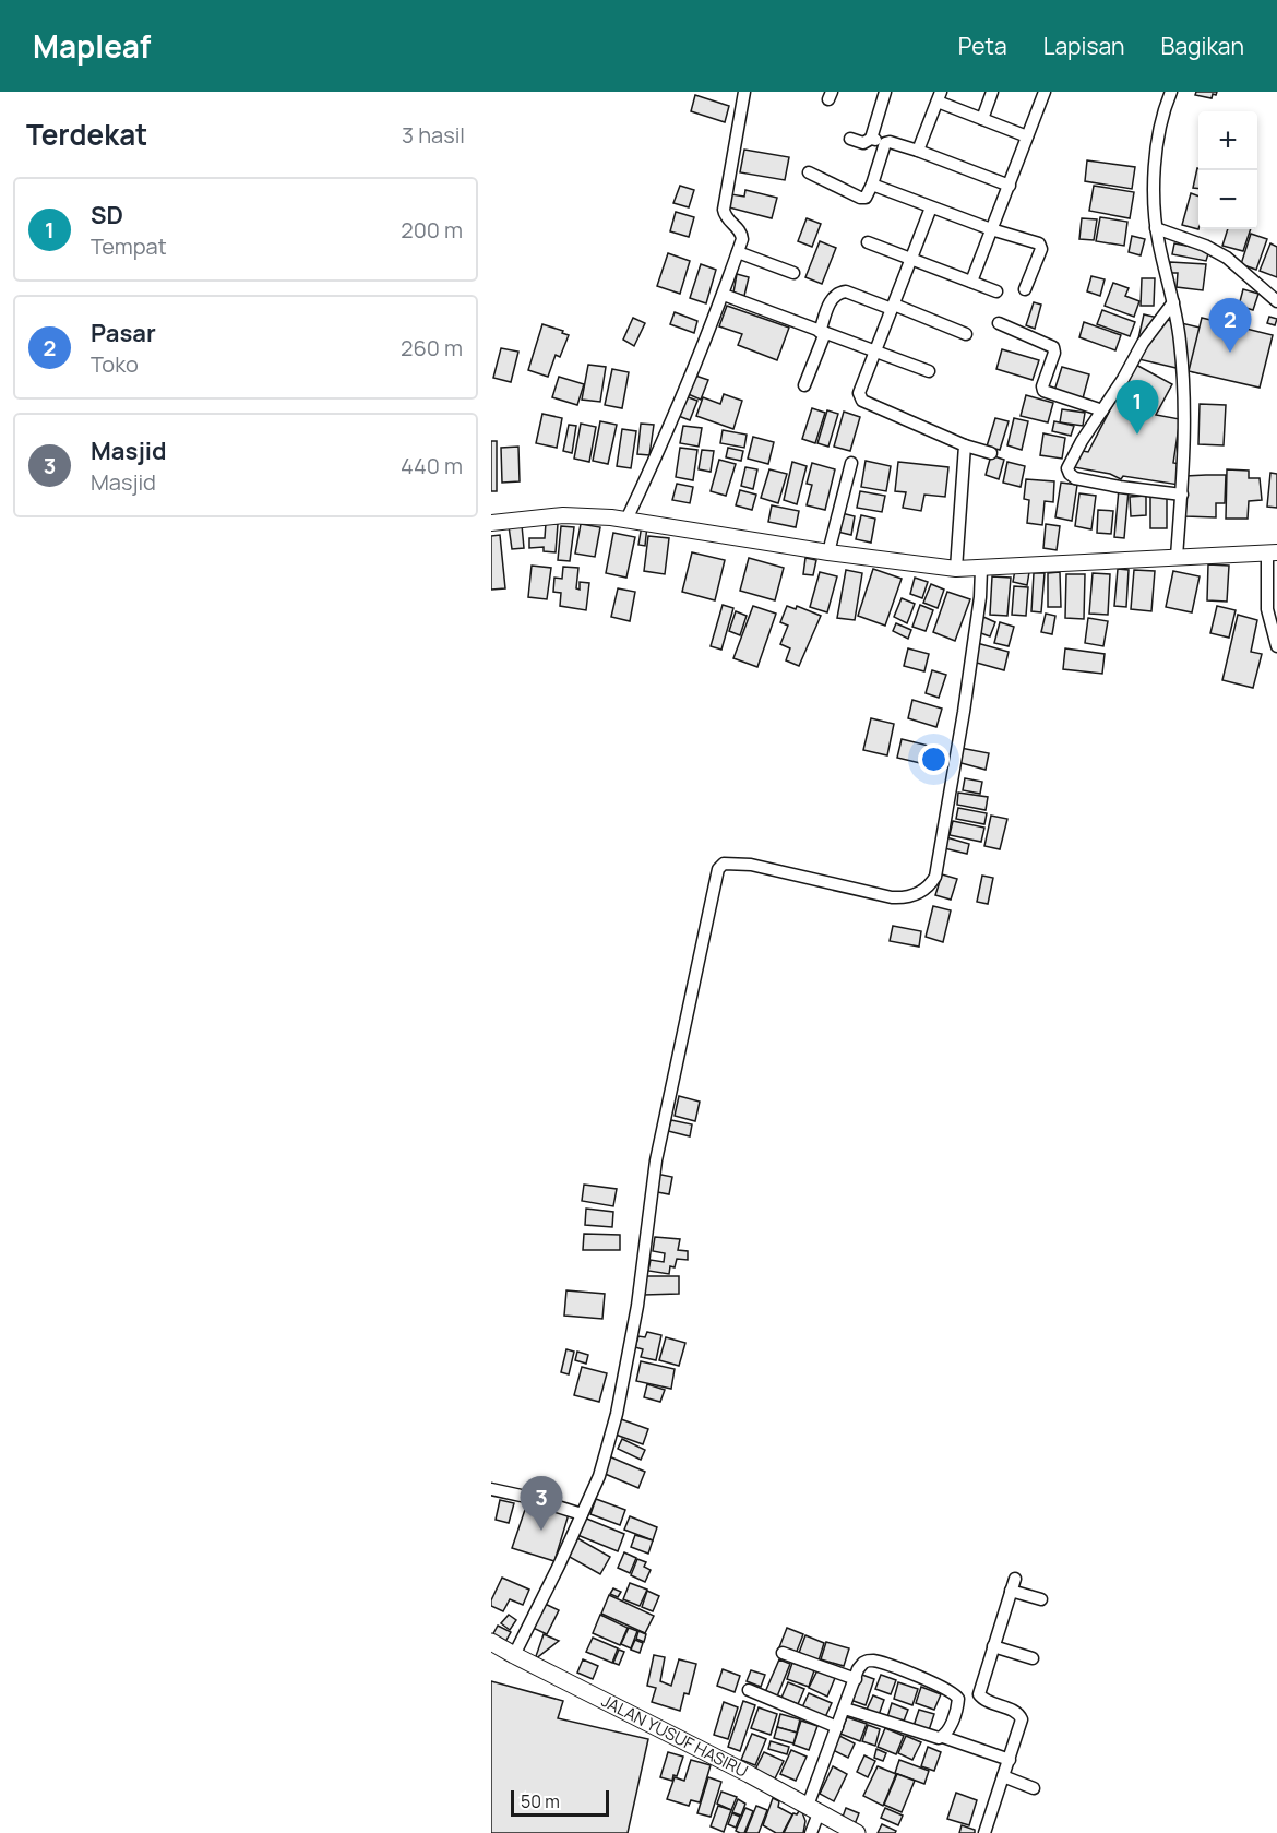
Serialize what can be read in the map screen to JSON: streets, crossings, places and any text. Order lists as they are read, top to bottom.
{
  "streets": {
    "main road": ["JALAN YUSUF HASIRU"]
  },
  "scale_bar": "50 m",
  "page": {
    "header": "Mapleaf",
    "nav": ["Peta", "Lapisan", "Bagikan"],
    "heading": ["Terdekat", "3 hasil"],
    "map_buttons": ["+", "−"],
    "list": [
      {
        "mark": "1",
        "name": "SD",
        "note": "Tempat",
        "value": "200 m"
      },
      {
        "mark": "2",
        "name": "Pasar",
        "note": "Toko",
        "value": "260 m"
      },
      {
        "mark": "3",
        "name": "Masjid",
        "note": "Masjid",
        "value": "440 m"
      }
    ],
    "pins": ["2", "1", "3"],
    "scale": "50 m"
  }
}
